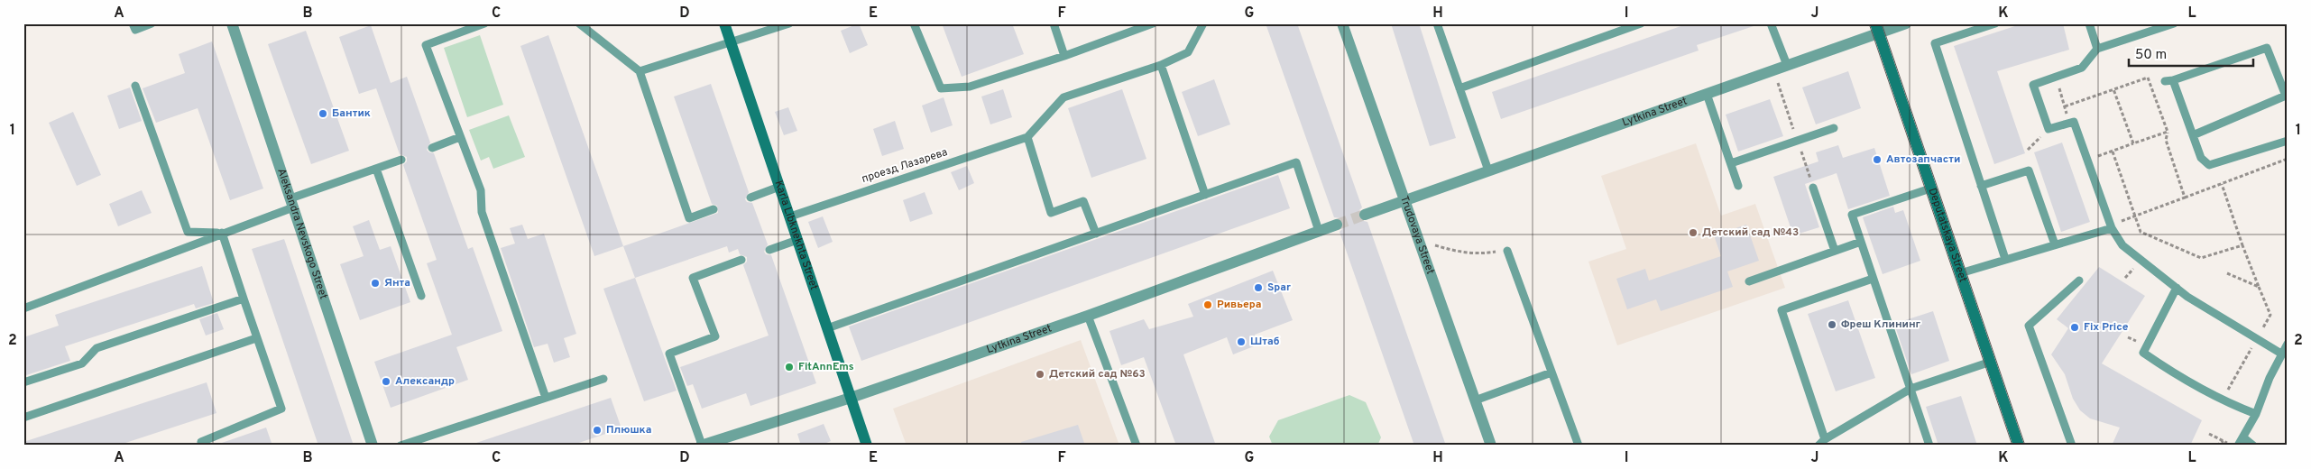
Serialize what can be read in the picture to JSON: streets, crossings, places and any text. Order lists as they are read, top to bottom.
{
  "streets": {
    "street": [
      "Lytkina Street",
      "Aleksandra Nevskogo Street",
      "Karla Libknekhta Street",
      "Trudovaya Street",
      "Deputatskaya Street"
    ],
    "lane": ["проезд Лазарева"]
  },
  "crossings": [
    ["Lytkina Street", "Karla Libknekhta Street"],
    ["Lytkina Street", "Trudovaya Street"],
    ["Lytkina Street", "Deputatskaya Street"],
    ["проезд Лазарева", "Karla Libknekhta Street"]
  ],
  "places": [
    "Бантик",
    "Автозапчасти",
    "Детский сад №43",
    "Янта",
    "Spar",
    "Ривьера",
    "Фрeш Клининг",
    "Fix Price",
    "Штаб",
    "FitAnnEms",
    "Детский сад №63",
    "Александр",
    "Плюшка"
  ],
  "scale_bar": "50 m",
  "grid": {
    "columns": [
      "A",
      "B",
      "C",
      "D",
      "E",
      "F",
      "G",
      "H",
      "I",
      "J",
      "K",
      "L"
    ],
    "rows": ["1", "2"]
  }
}
